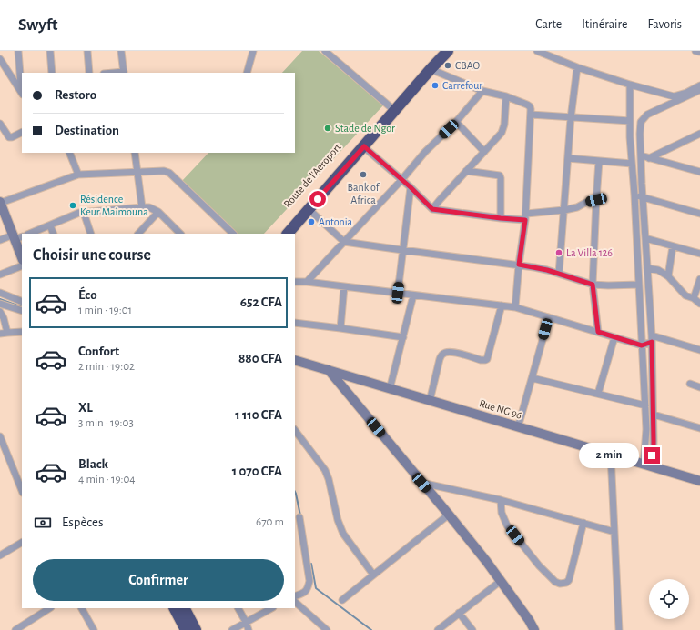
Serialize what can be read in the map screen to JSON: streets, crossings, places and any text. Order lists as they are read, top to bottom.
{
  "streets": {
    "highway": ["Route de l'Aeroport"],
    "street": ["Rue NG 96"]
  },
  "places": [
    "CBAO",
    "Carrefour",
    "Stade de Ngor",
    "Bank of Africa",
    "Résidence Keur Maimouna",
    "Antonia",
    "La Villa 126"
  ],
  "page": {
    "header": "Swyft",
    "nav": ["Carte", "Itinéraire", "Favoris"],
    "banner": ["Restoro", "Destination"],
    "heading": "Choisir une course",
    "list": [
      {
        "name": "Éco",
        "note": "1 min · 19:01",
        "value": "652 CFA"
      },
      {
        "name": "Confort",
        "note": "2 min · 19:02",
        "value": "880 CFA"
      },
      {
        "name": "XL",
        "note": "3 min · 19:03",
        "value": "1 110 CFA"
      },
      {
        "name": "Black",
        "note": "4 min · 19:04",
        "value": "1 070 CFA"
      }
    ],
    "bubble": "2 min",
    "pay": ["Espèces", "670 m"],
    "buttons": "Confirmer"
  }
}
